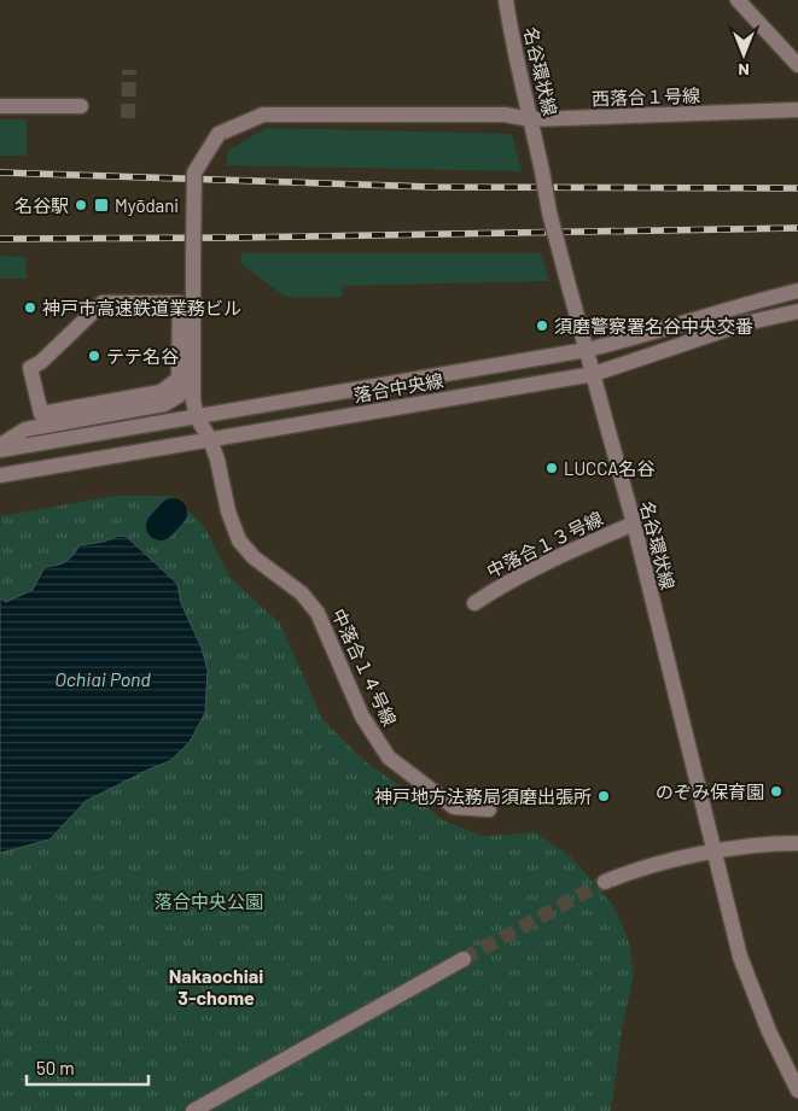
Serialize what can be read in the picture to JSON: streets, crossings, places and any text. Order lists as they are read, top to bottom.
{
  "streets": {
    "street": [
      "名谷環状線",
      "西落合１号線",
      "落合中央線",
      "中落合１３号線",
      "中落合１４号線"
    ]
  },
  "crossings": [
    ["名谷環状線", "西落合１号線"],
    ["名谷環状線", "落合中央線"],
    ["名谷環状線", "中落合１３号線"],
    ["落合中央線", "中落合１４号線"]
  ],
  "districts": ["Nakaochiai 3-chome"],
  "water": ["Ochiai Pond"],
  "parks": ["落合中央公園"],
  "places": {
    "other": [
      "名谷駅",
      "神戸市高速鉄道業務ビル",
      "須磨警察署名谷中央交番",
      "テテ名谷",
      "LUCCA名谷",
      "のぞみ保育園",
      "神戸地方法務局須磨出張所"
    ],
    "transit": ["Myōdani"]
  },
  "scale_bar": "50 m",
  "north": "bottom"
}
